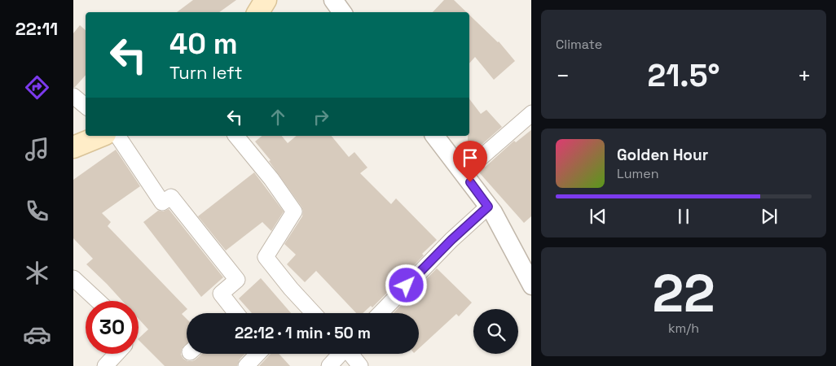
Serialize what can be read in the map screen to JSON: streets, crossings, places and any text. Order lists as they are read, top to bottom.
{
  "page": {
    "tabs": "22:11",
    "tile": [
      "Climate",
      ["22", "km/h"]
    ],
    "turn": ["40 m", "Turn left"],
    "heat": ["−", "21.5°", "+"],
    "song": ["Golden Hour", "Lumen"],
    "limit": "30",
    "trip": "22:12 · 1 min · 50 m"
  }
}
